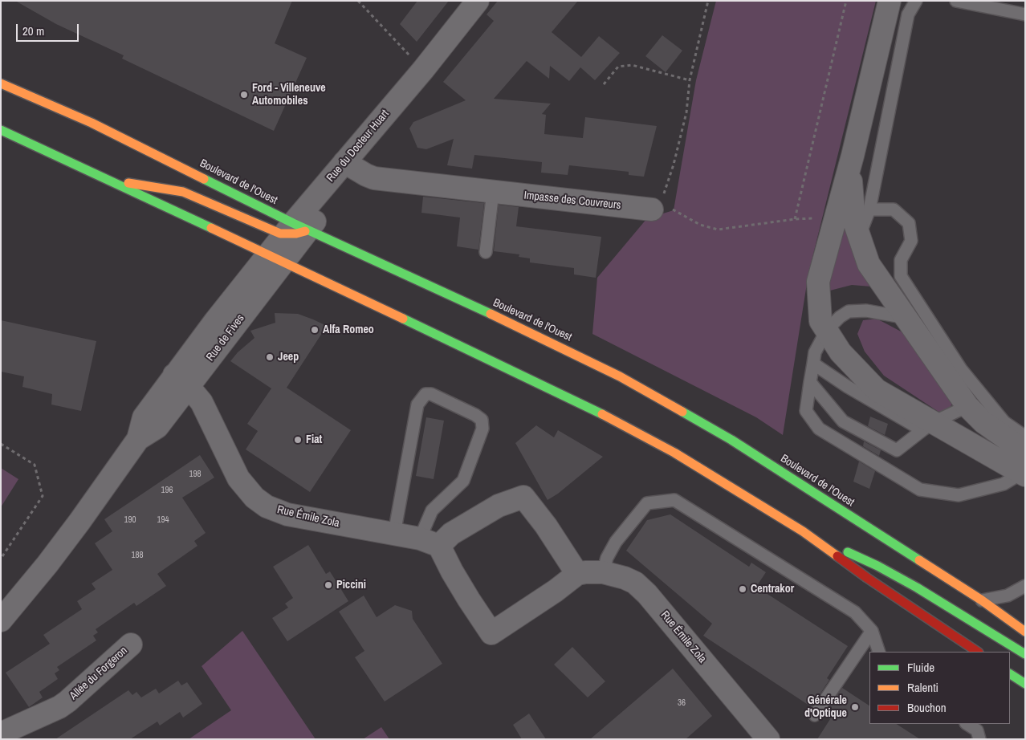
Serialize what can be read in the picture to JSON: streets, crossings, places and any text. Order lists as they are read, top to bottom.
{
  "streets": {
    "main road": ["Boulevard de l'Ouest"],
    "street": [
      "Rue du Docteur Huart",
      "Impasse des Couvreurs",
      "Rue de Fives",
      "Rue Émile Zola",
      "Allée du Forgeron"
    ]
  },
  "crossings": [
    ["Rue du Docteur Huart", "Boulevard de l'Ouest"],
    ["Rue du Docteur Huart", "Impasse des Couvreurs"],
    ["Rue du Docteur Huart", "Rue de Fives"],
    ["Boulevard de l'Ouest", "Rue de Fives"],
    ["Rue de Fives", "Rue Émile Zola"]
  ],
  "places": [
    "Ford - Villeneuve Automobiles",
    "Alfa Romeo",
    "Jeep",
    "Fiat",
    "Piccini",
    "Centrakor",
    "Générale d'Optique"
  ],
  "house_numbers": [
    "198",
    "196",
    "190",
    "194",
    "188",
    "36"
  ],
  "legend": ["Fluide", "Ralenti", "Bouchon"],
  "scale_bar": "20 m"
}
